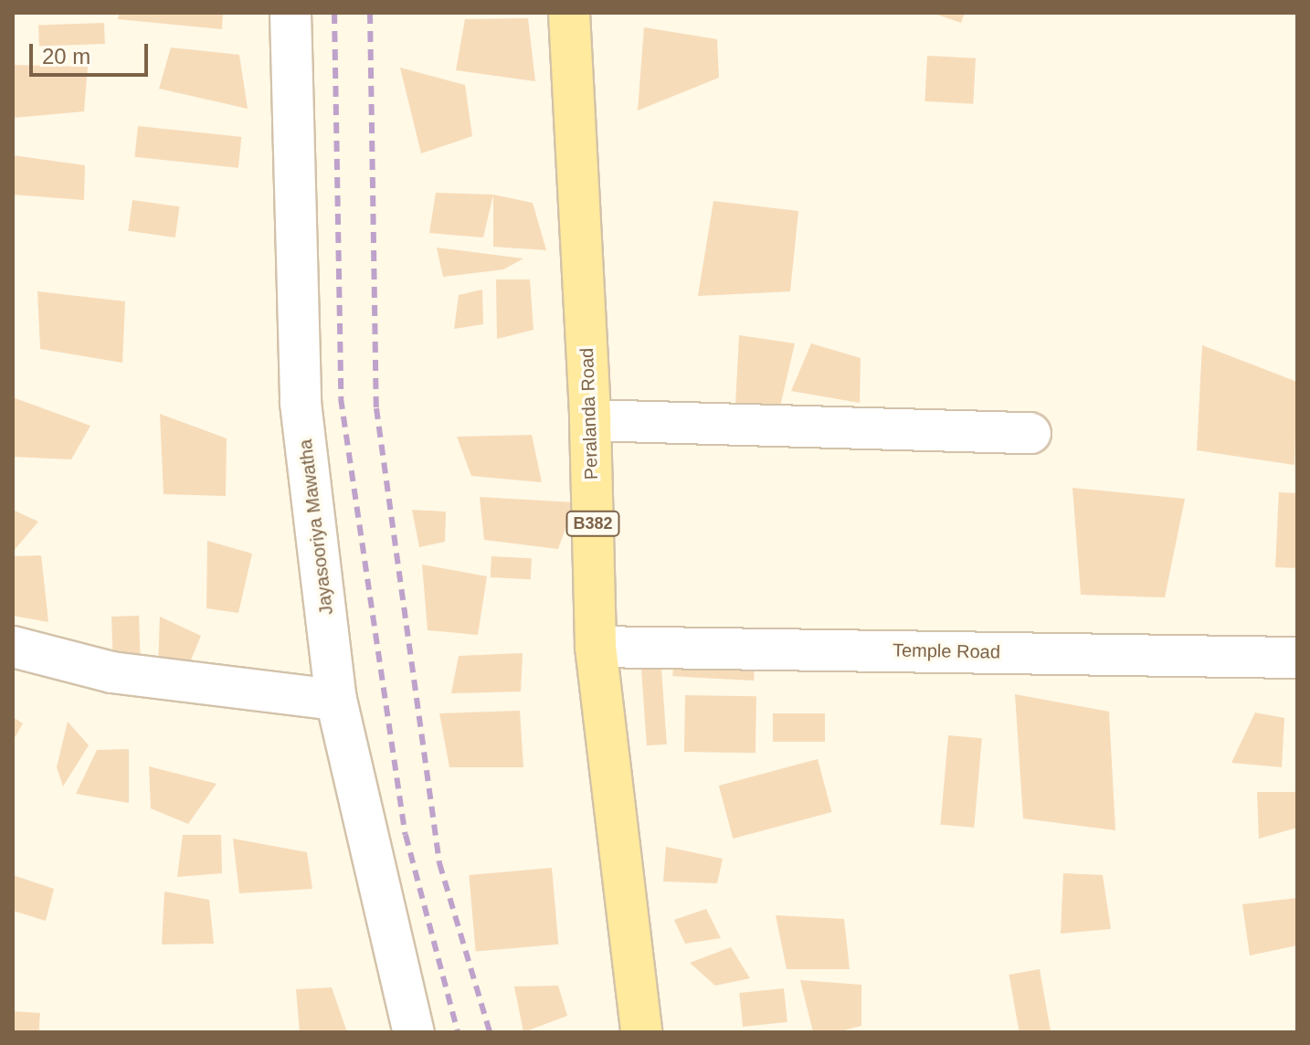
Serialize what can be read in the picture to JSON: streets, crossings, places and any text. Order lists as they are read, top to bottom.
{
  "streets": {
    "main road": ["Peralanda Road", "B382"],
    "street": ["Jayasooriya Mawatha", "Temple Road"]
  },
  "crossings": [
    ["Peralanda Road", "Temple Road"]
  ],
  "scale_bar": "20 m"
}
